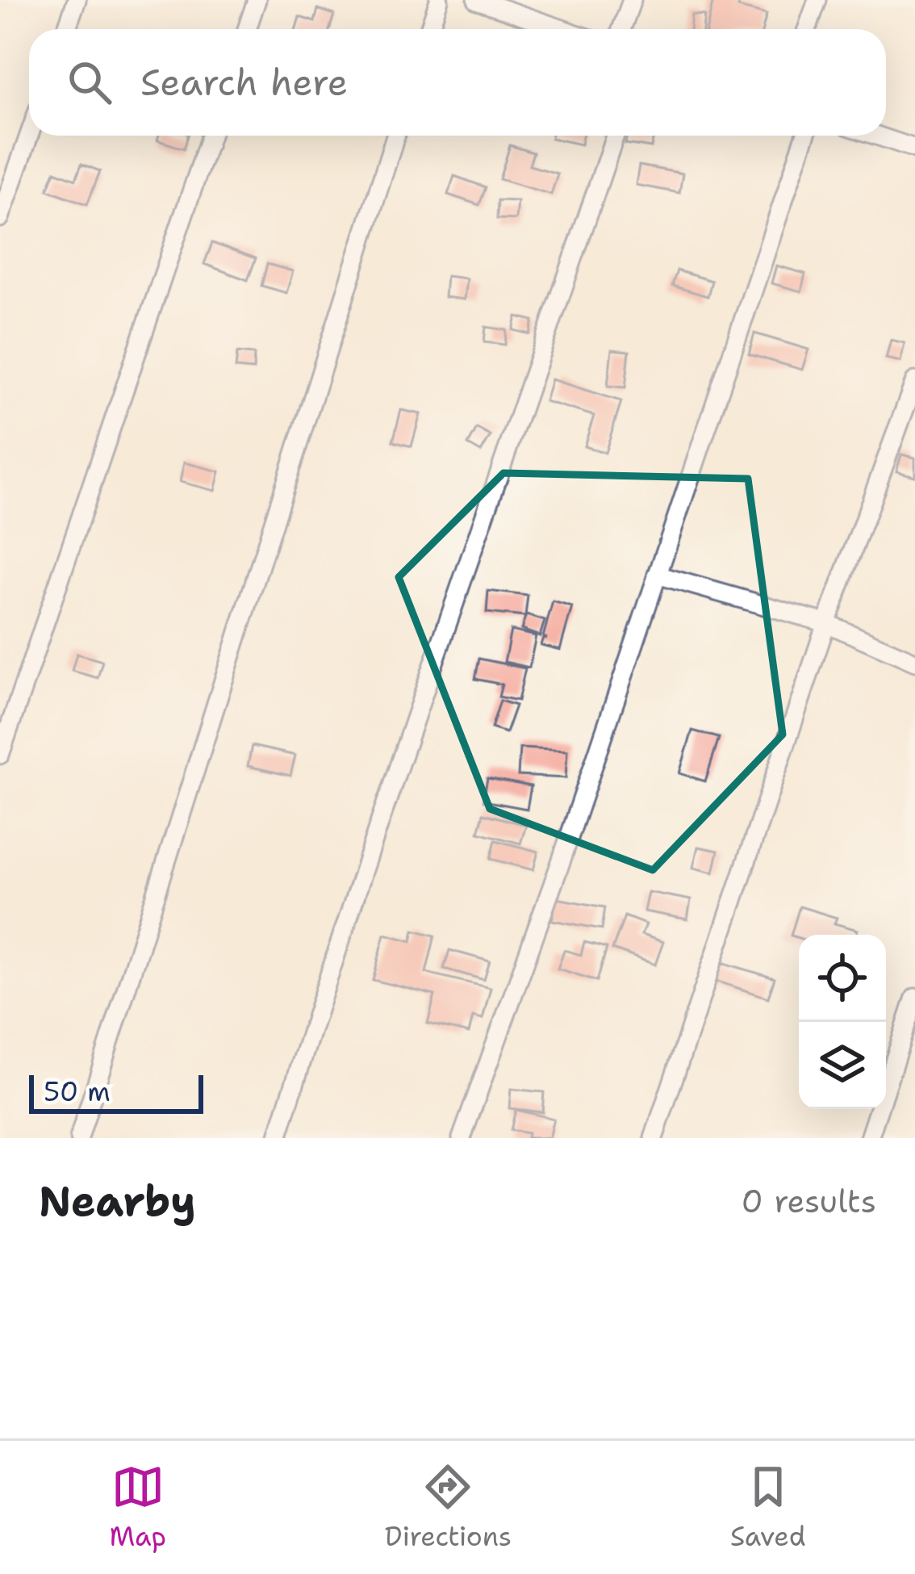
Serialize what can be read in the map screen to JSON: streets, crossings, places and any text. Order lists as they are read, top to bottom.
{
  "scale_bar": "50 m",
  "page": {
    "search": "Search here",
    "scale": "50 m",
    "heading": ["Nearby", "0 results"],
    "nav": ["Map", "Directions", "Saved"]
  }
}
